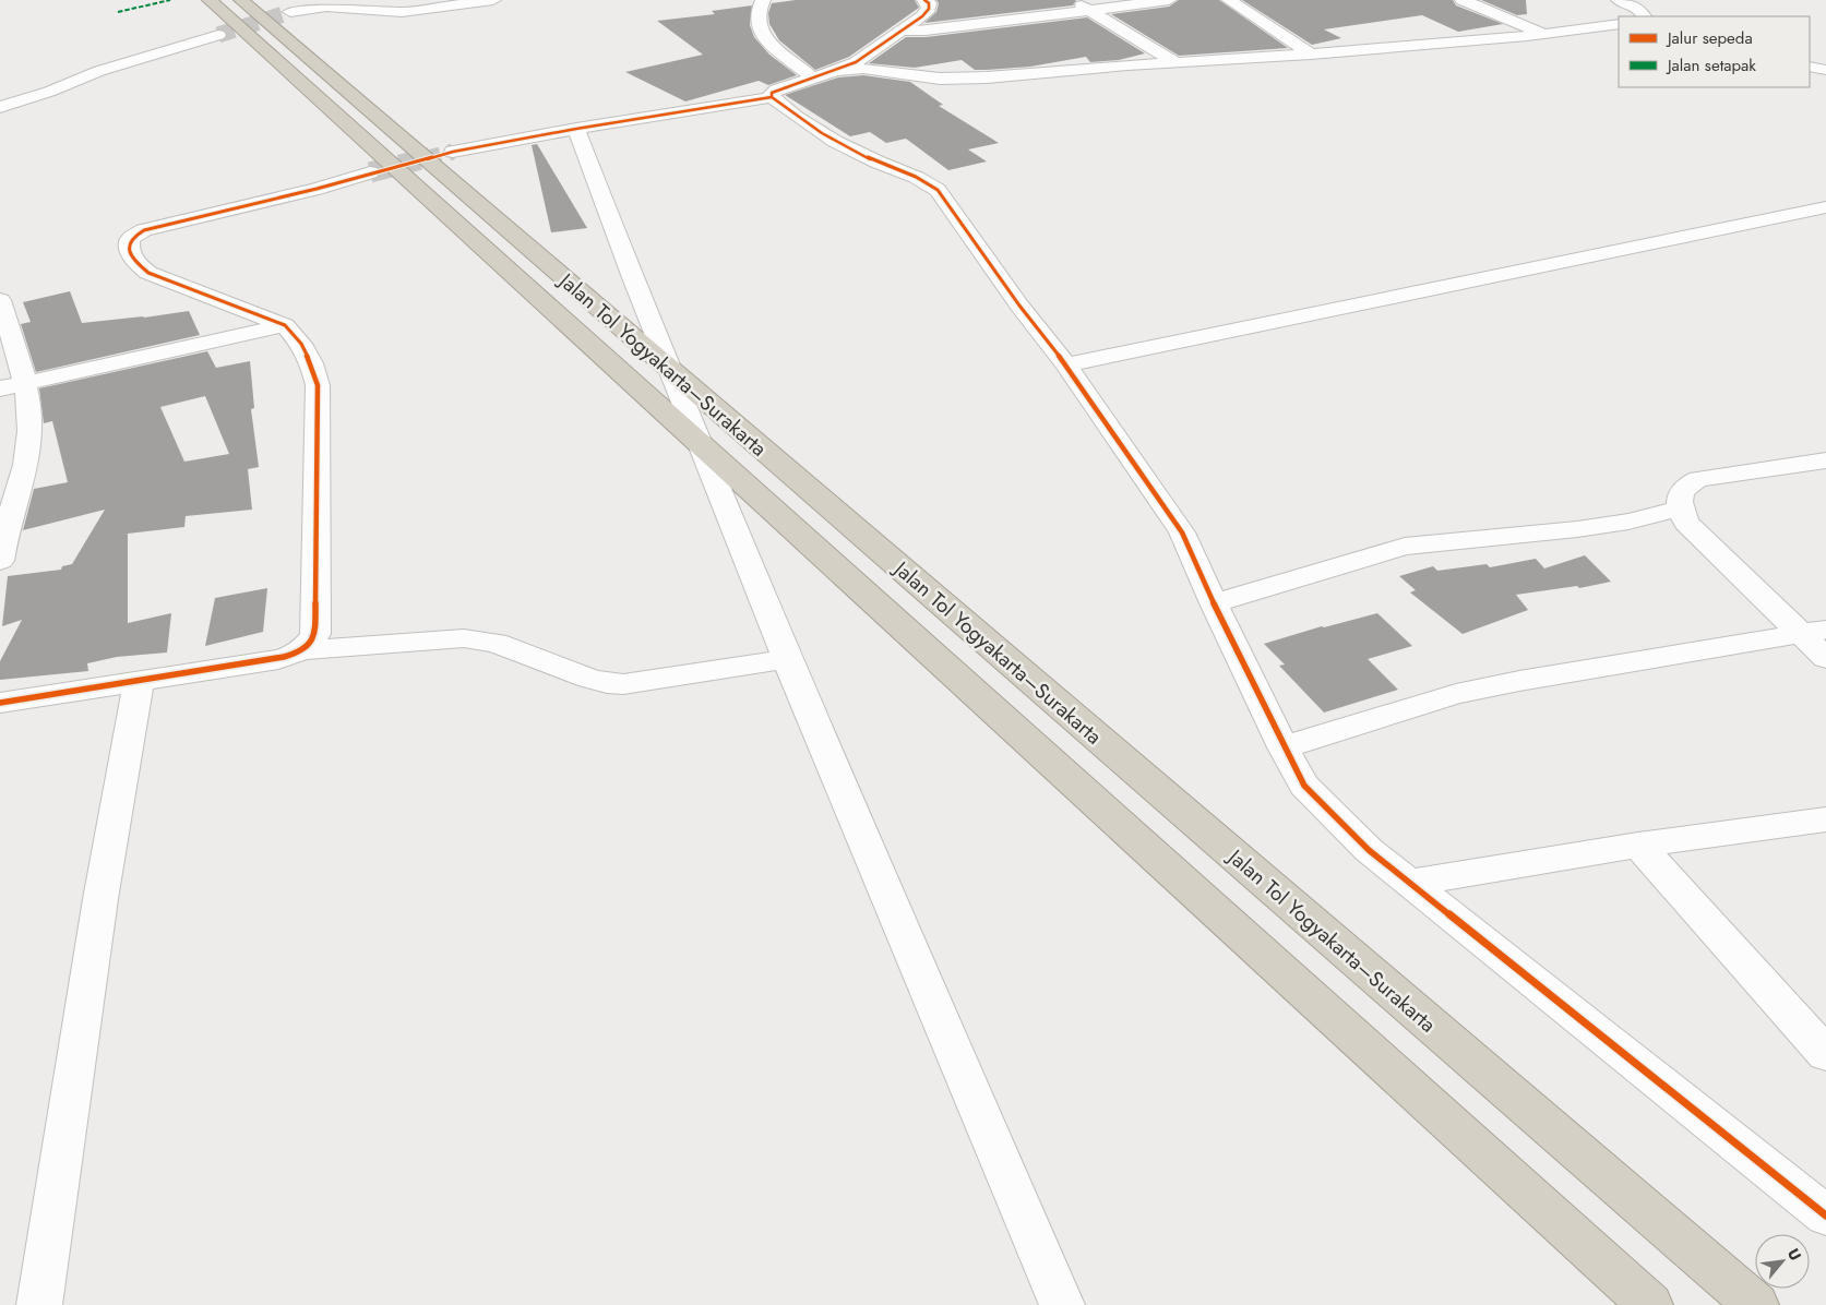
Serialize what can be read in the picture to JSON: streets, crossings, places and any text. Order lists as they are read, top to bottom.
{
  "streets": {
    "highway": ["Jalan Tol Yogyakarta–Surakarta"]
  },
  "legend": ["Jalur sepeda", "Jalan setapak"],
  "north": "top right"
}
